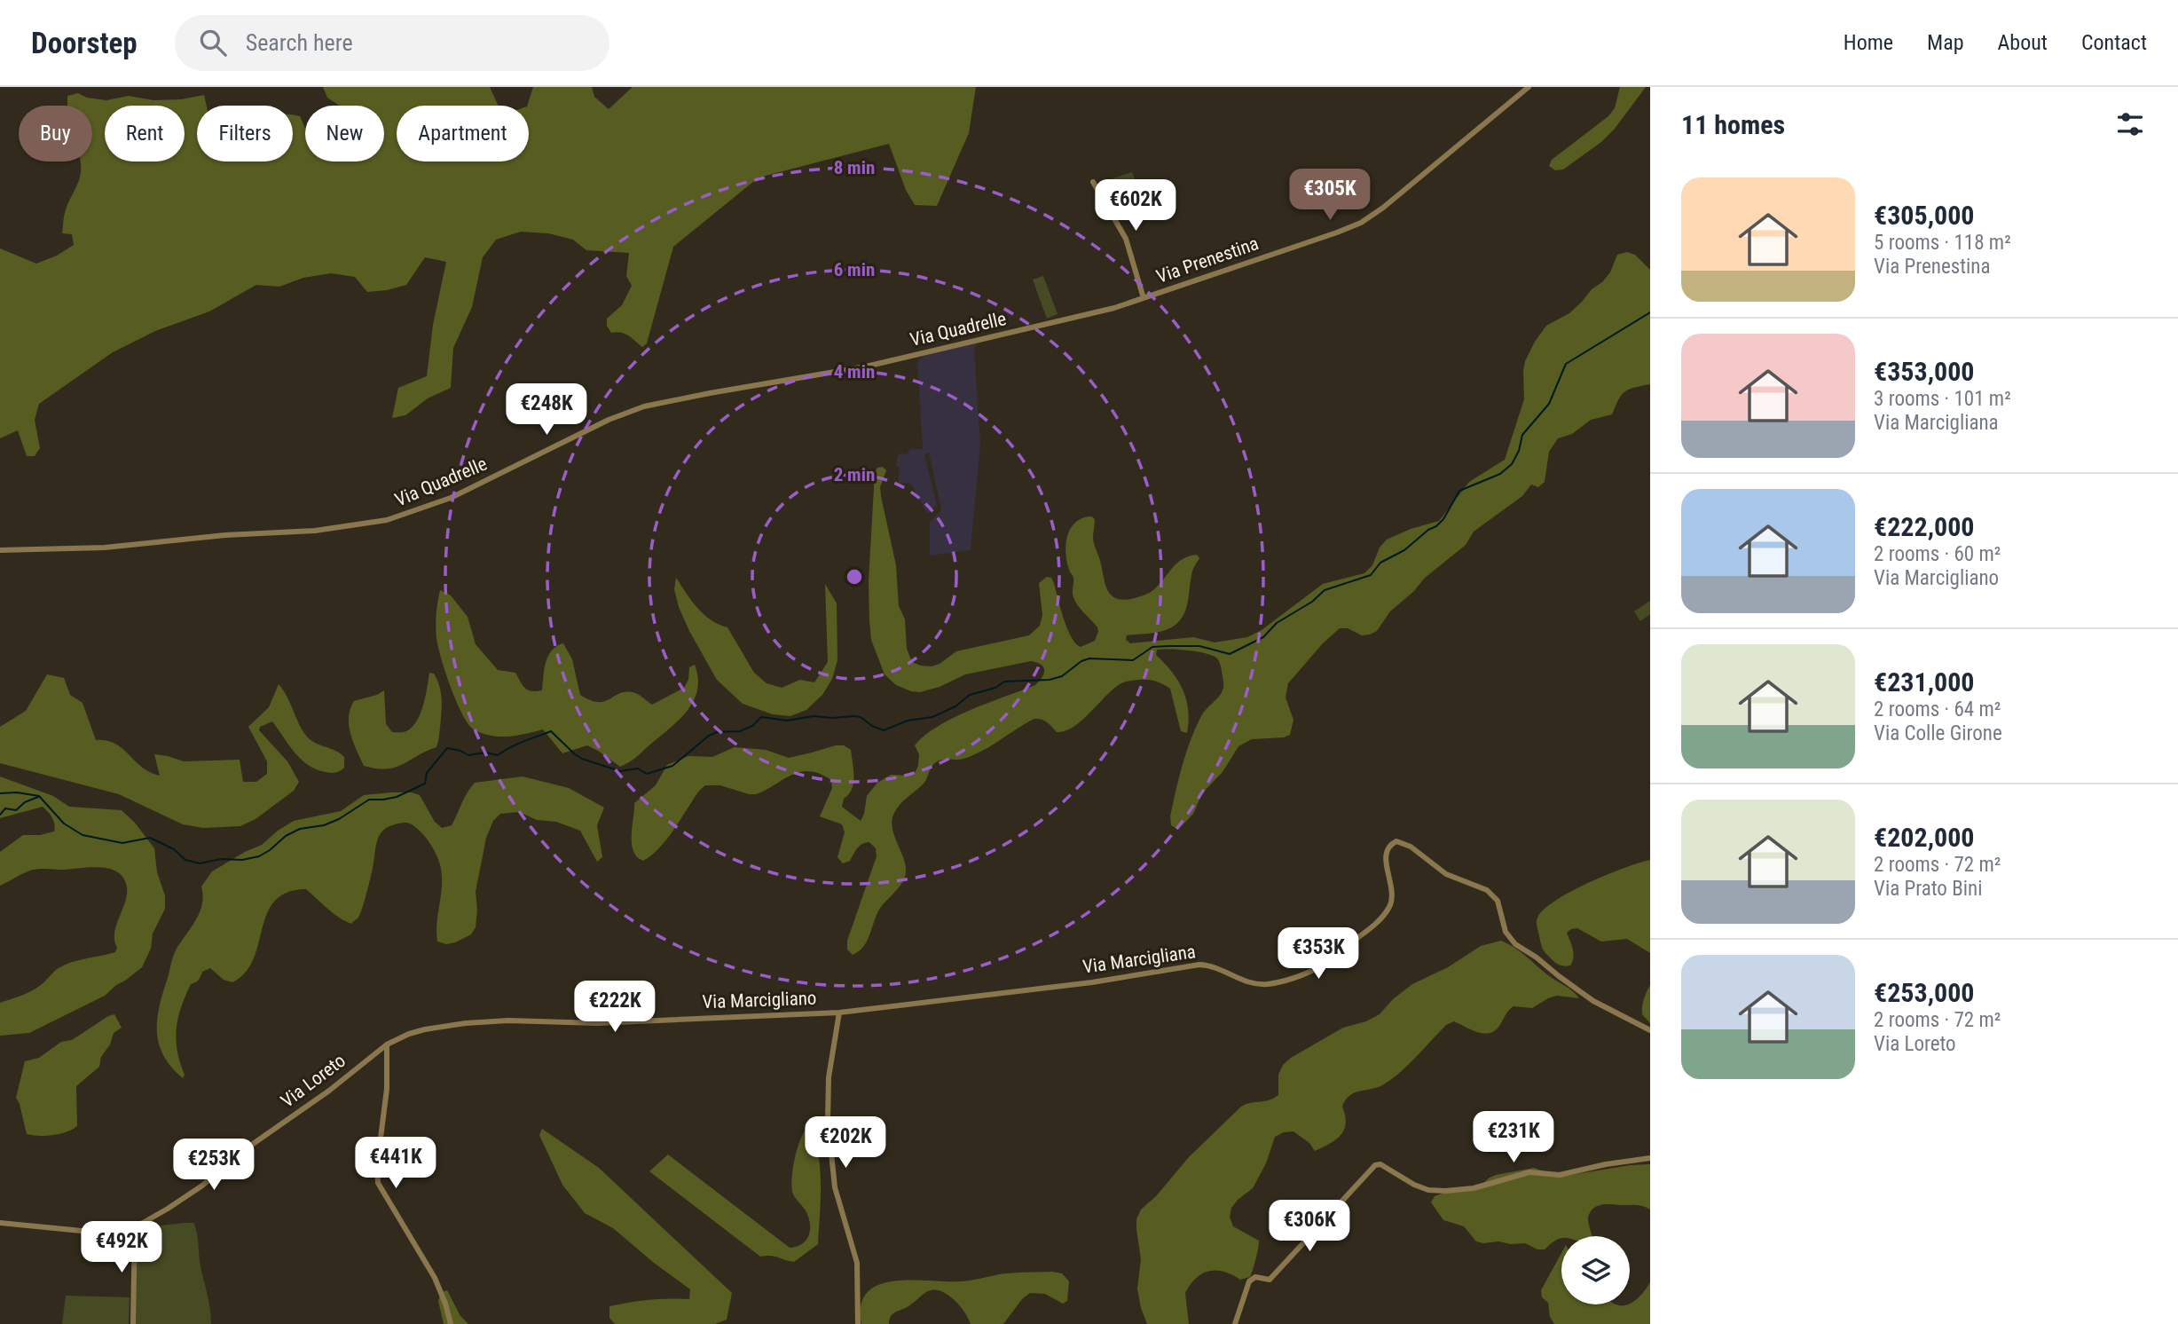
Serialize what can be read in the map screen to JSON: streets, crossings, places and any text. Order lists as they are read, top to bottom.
{
  "streets": {
    "street": [
      "Via Prenestina",
      "Via Quadrelle",
      "Via Marcigliana",
      "Via Marcigliano",
      "Via Loreto"
    ]
  },
  "crossings": [
    ["Via Prenestina", "Via Quadrelle"],
    ["Via Marcigliana", "Via Marcigliano"],
    ["Via Marcigliano", "Via Loreto"]
  ],
  "page": {
    "header": "Doorstep",
    "search": "Search here",
    "nav": [
      "Home",
      "Map",
      "About",
      "Contact"
    ],
    "heading": "11 homes",
    "chip": [
      "Buy",
      "Rent",
      "Filters",
      "New",
      "Apartment"
    ],
    "list": [
      {
        "name": "€305,000",
        "note": "5 rooms · 118 m² · Via Prenestina"
      },
      {
        "name": "€353,000",
        "note": "3 rooms · 101 m² · Via Marcigliana"
      },
      {
        "name": "€222,000",
        "note": "2 rooms · 60 m² · Via Marcigliano"
      },
      {
        "name": "€231,000",
        "note": "2 rooms · 64 m² · Via Colle Girone"
      },
      {
        "name": "€202,000",
        "note": "2 rooms · 72 m² · Via Prato Bini"
      },
      {
        "name": "€253,000",
        "note": "2 rooms · 72 m² · Via Loreto"
      }
    ],
    "price": [
      "€305K",
      "€602K",
      "€248K",
      "€353K",
      "€222K",
      "€231K",
      "€202K",
      "€441K",
      "€253K",
      "€306K",
      "€492K"
    ]
  },
  "rings": [
    "8 min",
    "6 min",
    "4 min",
    "2 min"
  ]
}
